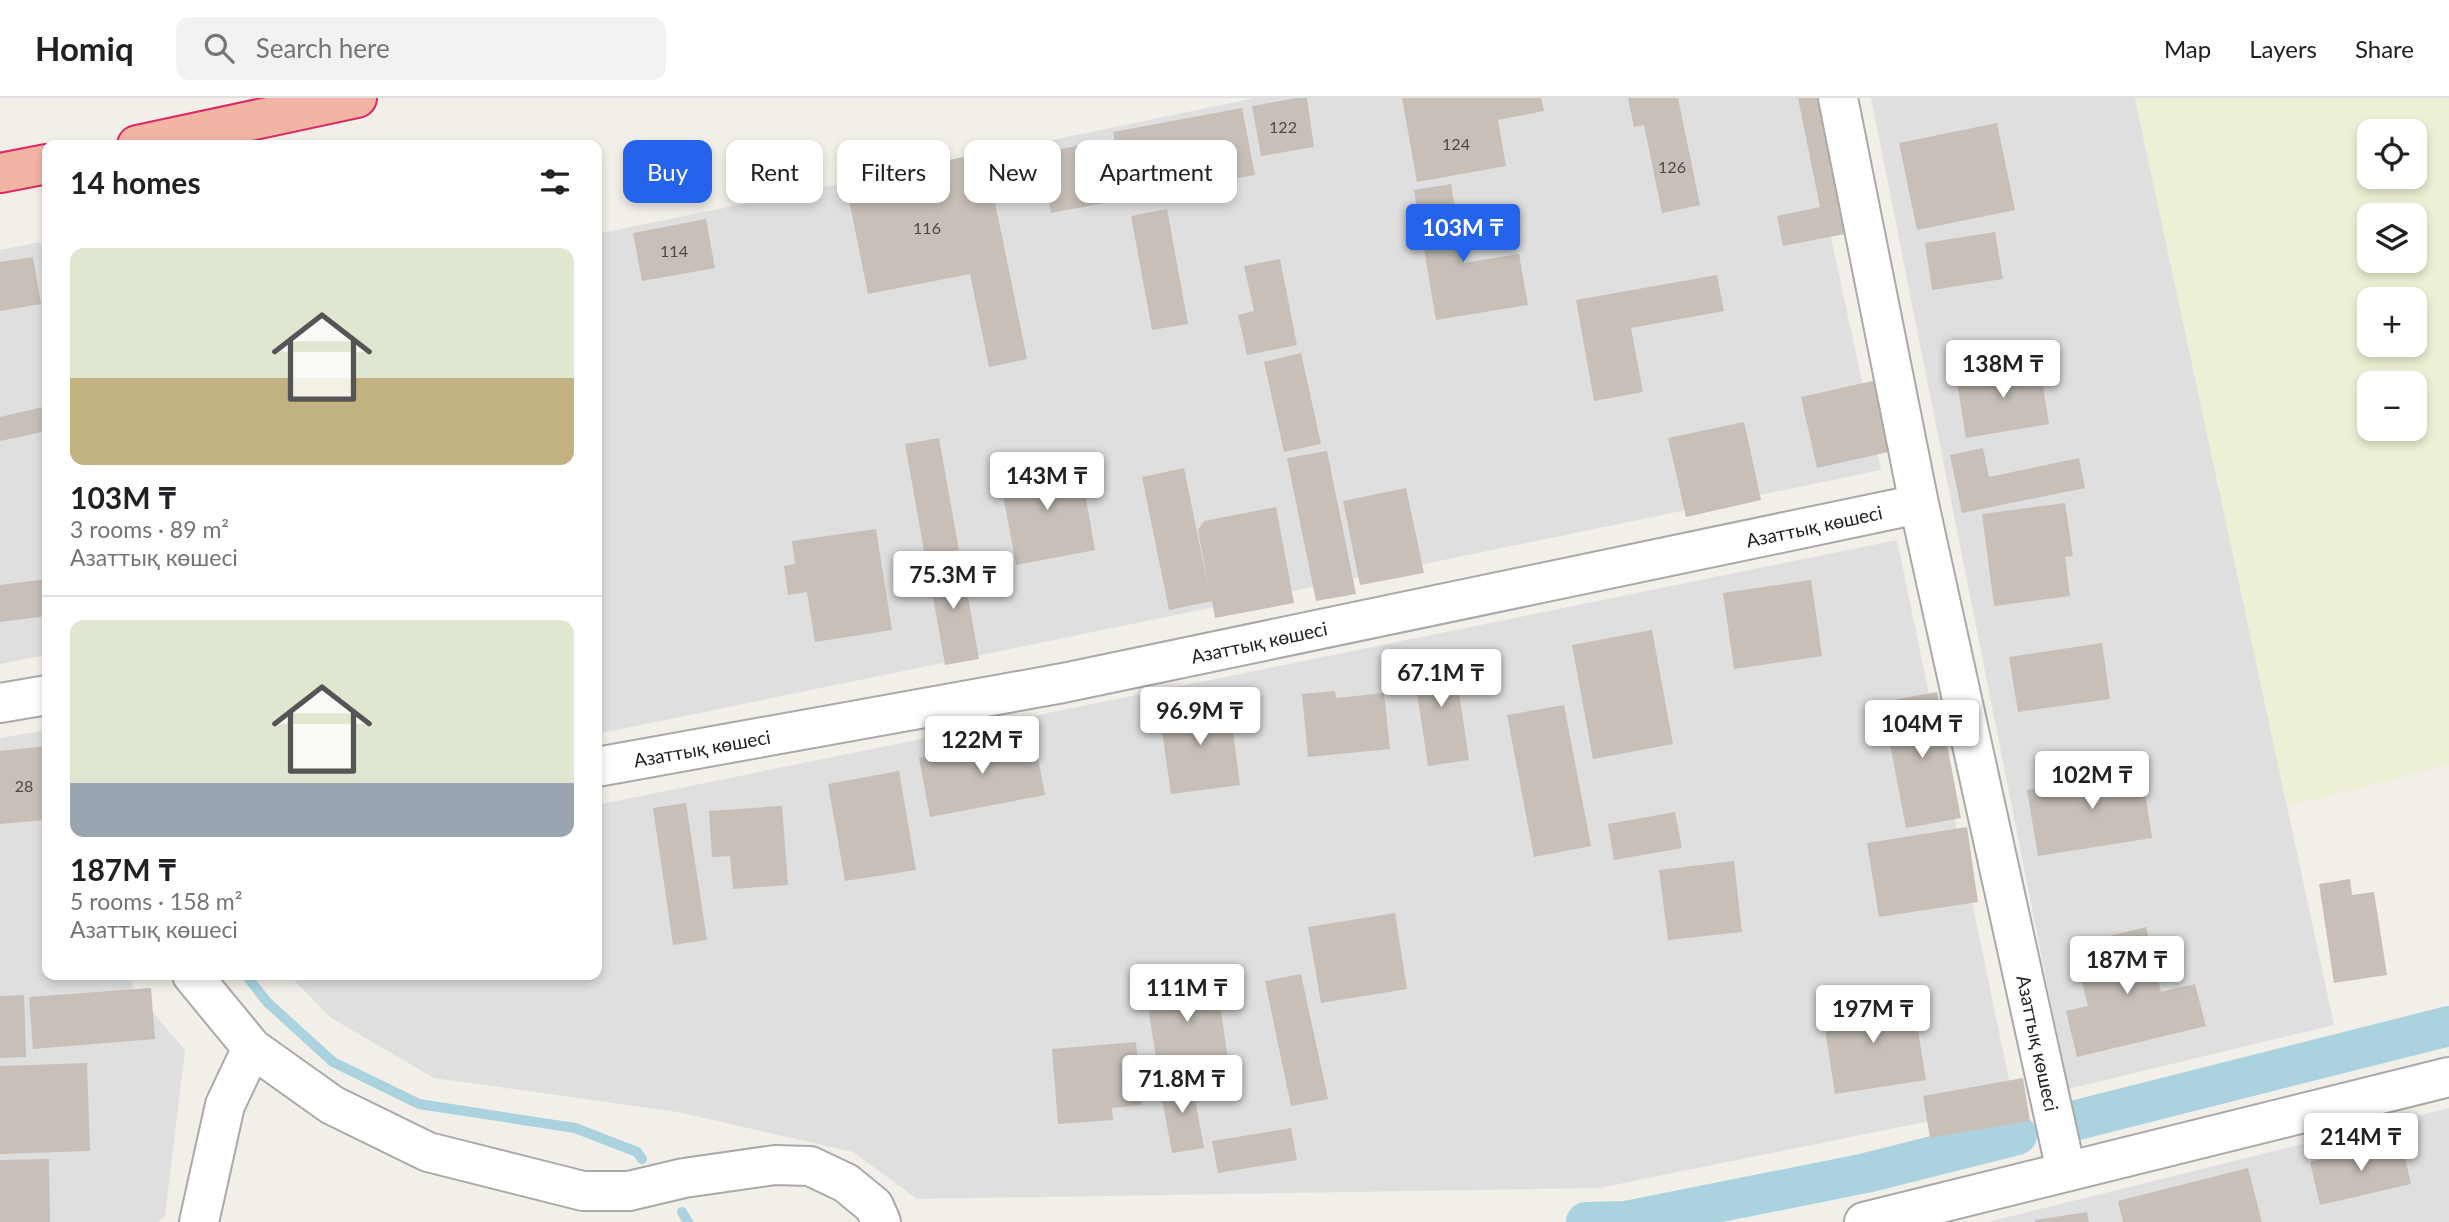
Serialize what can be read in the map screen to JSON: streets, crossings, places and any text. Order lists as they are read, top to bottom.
{
  "streets": {
    "street": ["Азаттық көшесі"]
  },
  "house_numbers": [
    "122",
    "124",
    "126",
    "116",
    "114",
    "28"
  ],
  "page": {
    "header": "Homiq",
    "search": "Search here",
    "nav": ["Map", "Layers", "Share"],
    "map_buttons": ["+", "−"],
    "chip": [
      "Buy",
      "Rent",
      "Filters",
      "New",
      "Apartment"
    ],
    "heading": "14 homes",
    "price": [
      "103M ₸",
      "138M ₸",
      "143M ₸",
      "75.3M ₸",
      "67.1M ₸",
      "96.9M ₸",
      "104M ₸",
      "122M ₸",
      "102M ₸",
      "187M ₸",
      "111M ₸",
      "197M ₸",
      "71.8M ₸",
      "214M ₸"
    ],
    "list": [
      {
        "name": "103M ₸",
        "note": "3 rooms · 89 m² · Азаттық көшесі"
      },
      {
        "name": "187M ₸",
        "note": "5 rooms · 158 m² · Азаттық көшесі"
      }
    ]
  }
}
